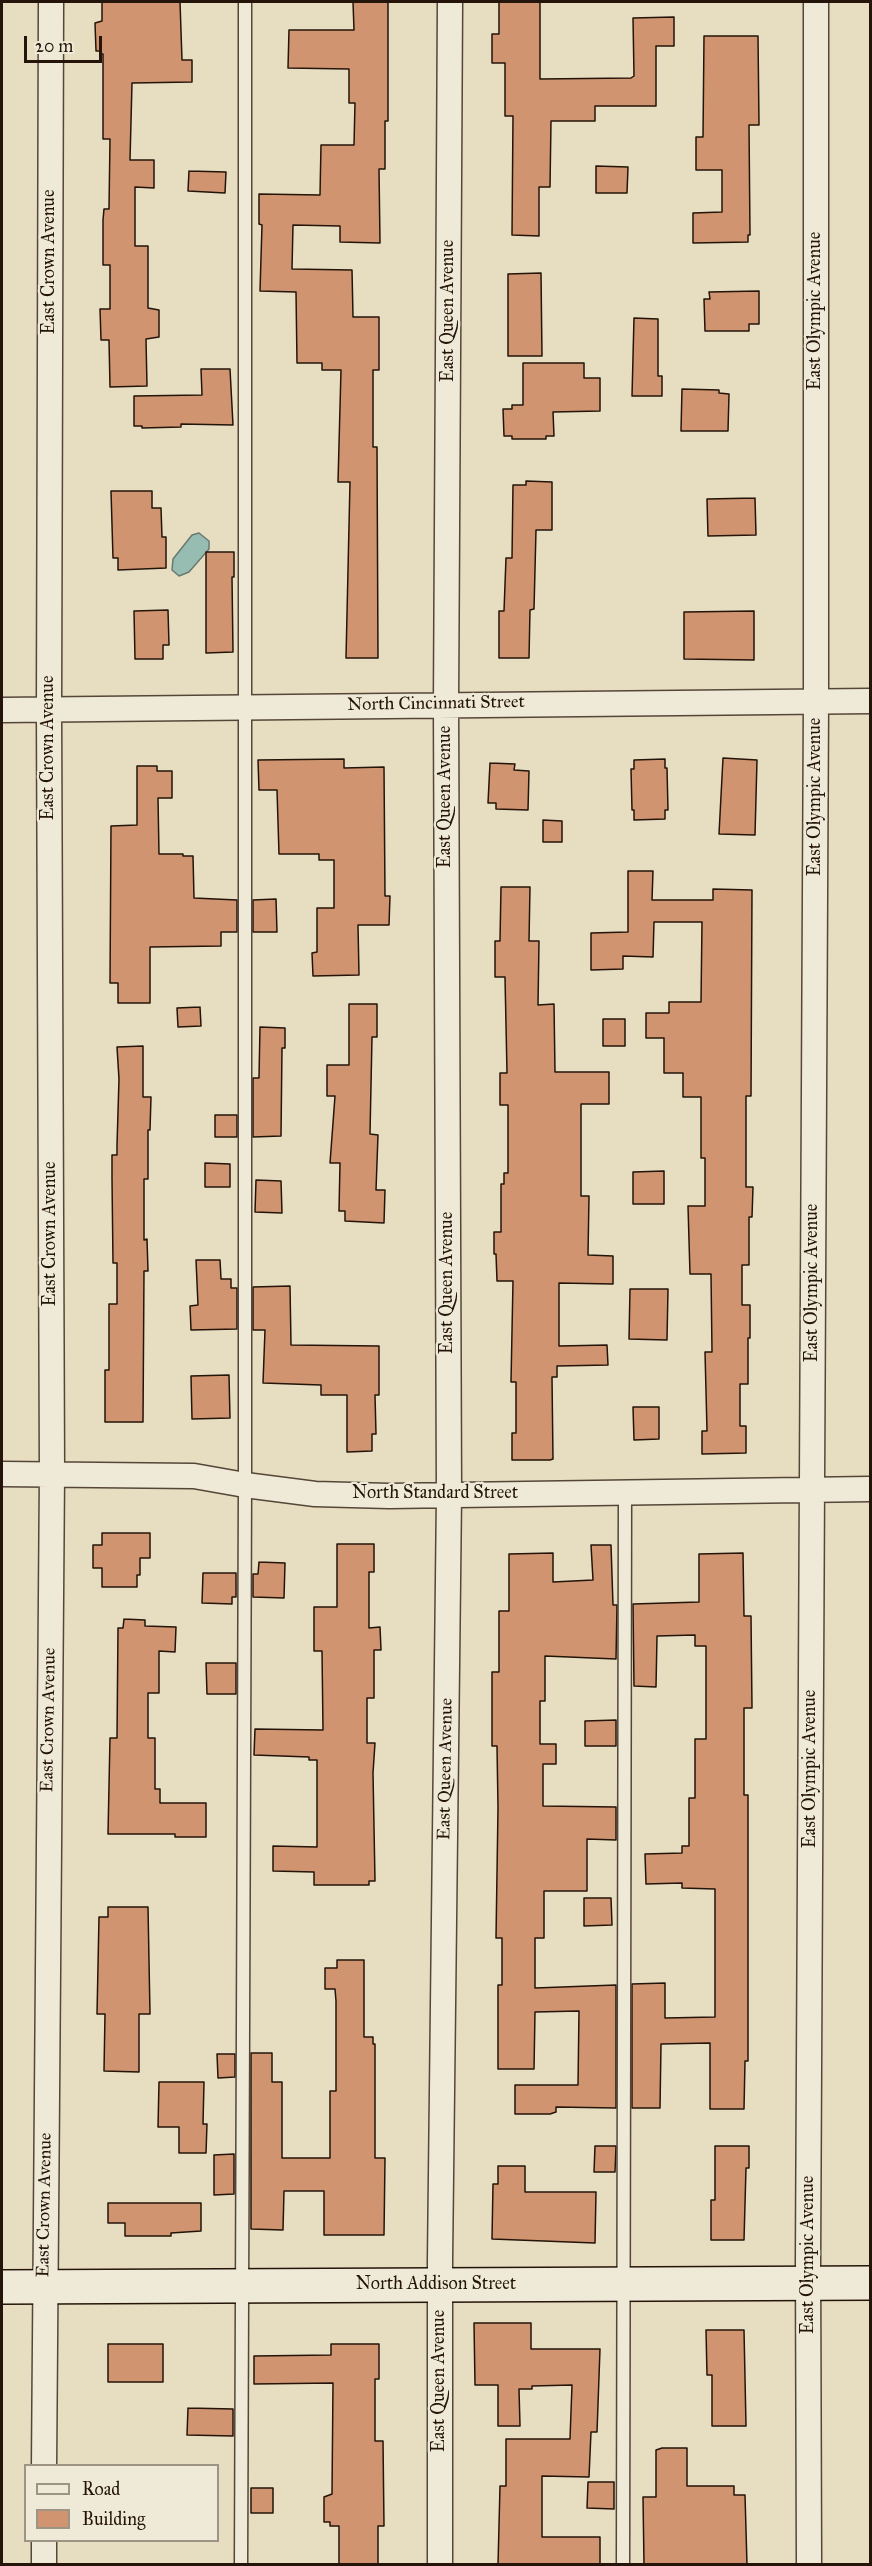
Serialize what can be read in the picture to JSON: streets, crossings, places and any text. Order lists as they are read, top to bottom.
{
  "streets": {
    "street": [
      "East Crown Avenue",
      "East Queen Avenue",
      "East Olympic Avenue",
      "North Cincinnati Street",
      "North Standard Street",
      "North Addison Street"
    ]
  },
  "crossings": [
    ["East Crown Avenue", "North Cincinnati Street"],
    ["East Crown Avenue", "North Standard Street"],
    ["East Crown Avenue", "North Addison Street"],
    ["East Queen Avenue", "North Cincinnati Street"],
    ["East Queen Avenue", "North Standard Street"],
    ["East Queen Avenue", "North Addison Street"],
    ["East Olympic Avenue", "North Cincinnati Street"],
    ["East Olympic Avenue", "North Standard Street"],
    ["East Olympic Avenue", "North Addison Street"]
  ],
  "legend": ["Road", "Building"],
  "scale_bar": "20 m"
}
